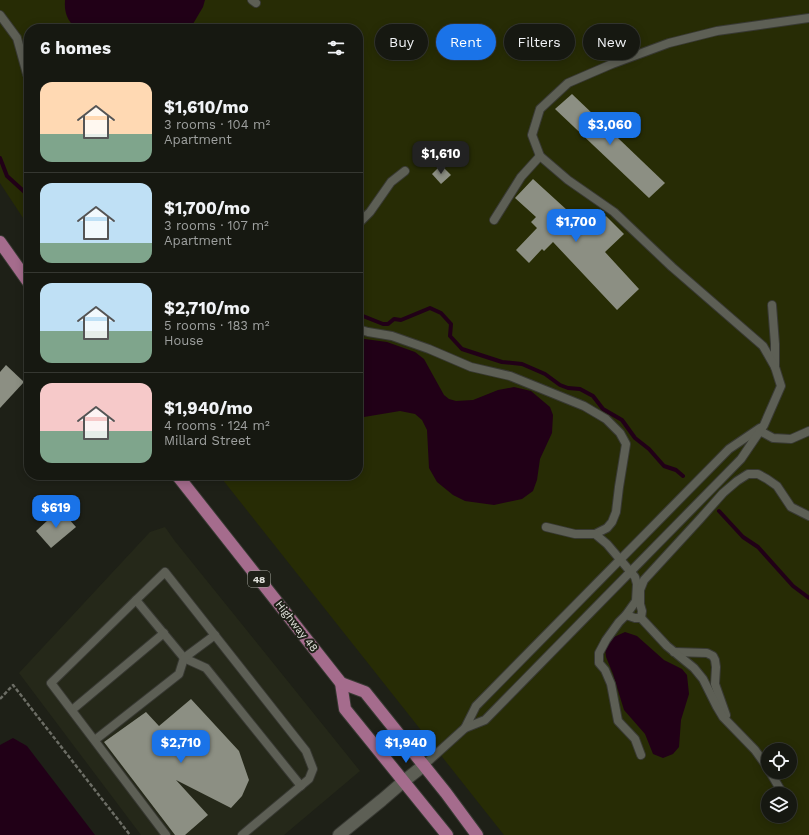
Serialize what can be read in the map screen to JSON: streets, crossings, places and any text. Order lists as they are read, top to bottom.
{
  "streets": {
    "main road": ["48", "Highway 48"]
  },
  "page": {
    "chip": [
      "Buy",
      "Rent",
      "Filters",
      "New"
    ],
    "heading": "6 homes",
    "list": [
      {
        "name": "$1,610/mo",
        "note": "3 rooms · 104 m² · Apartment"
      },
      {
        "name": "$1,700/mo",
        "note": "3 rooms · 107 m² · Apartment"
      },
      {
        "name": "$2,710/mo",
        "note": "5 rooms · 183 m² · House"
      },
      {
        "name": "$1,940/mo",
        "note": "4 rooms · 124 m² · Millard Street"
      }
    ],
    "price": [
      "$3,060",
      "$1,610",
      "$1,700",
      "$619",
      "$2,710",
      "$1,940"
    ]
  }
}
